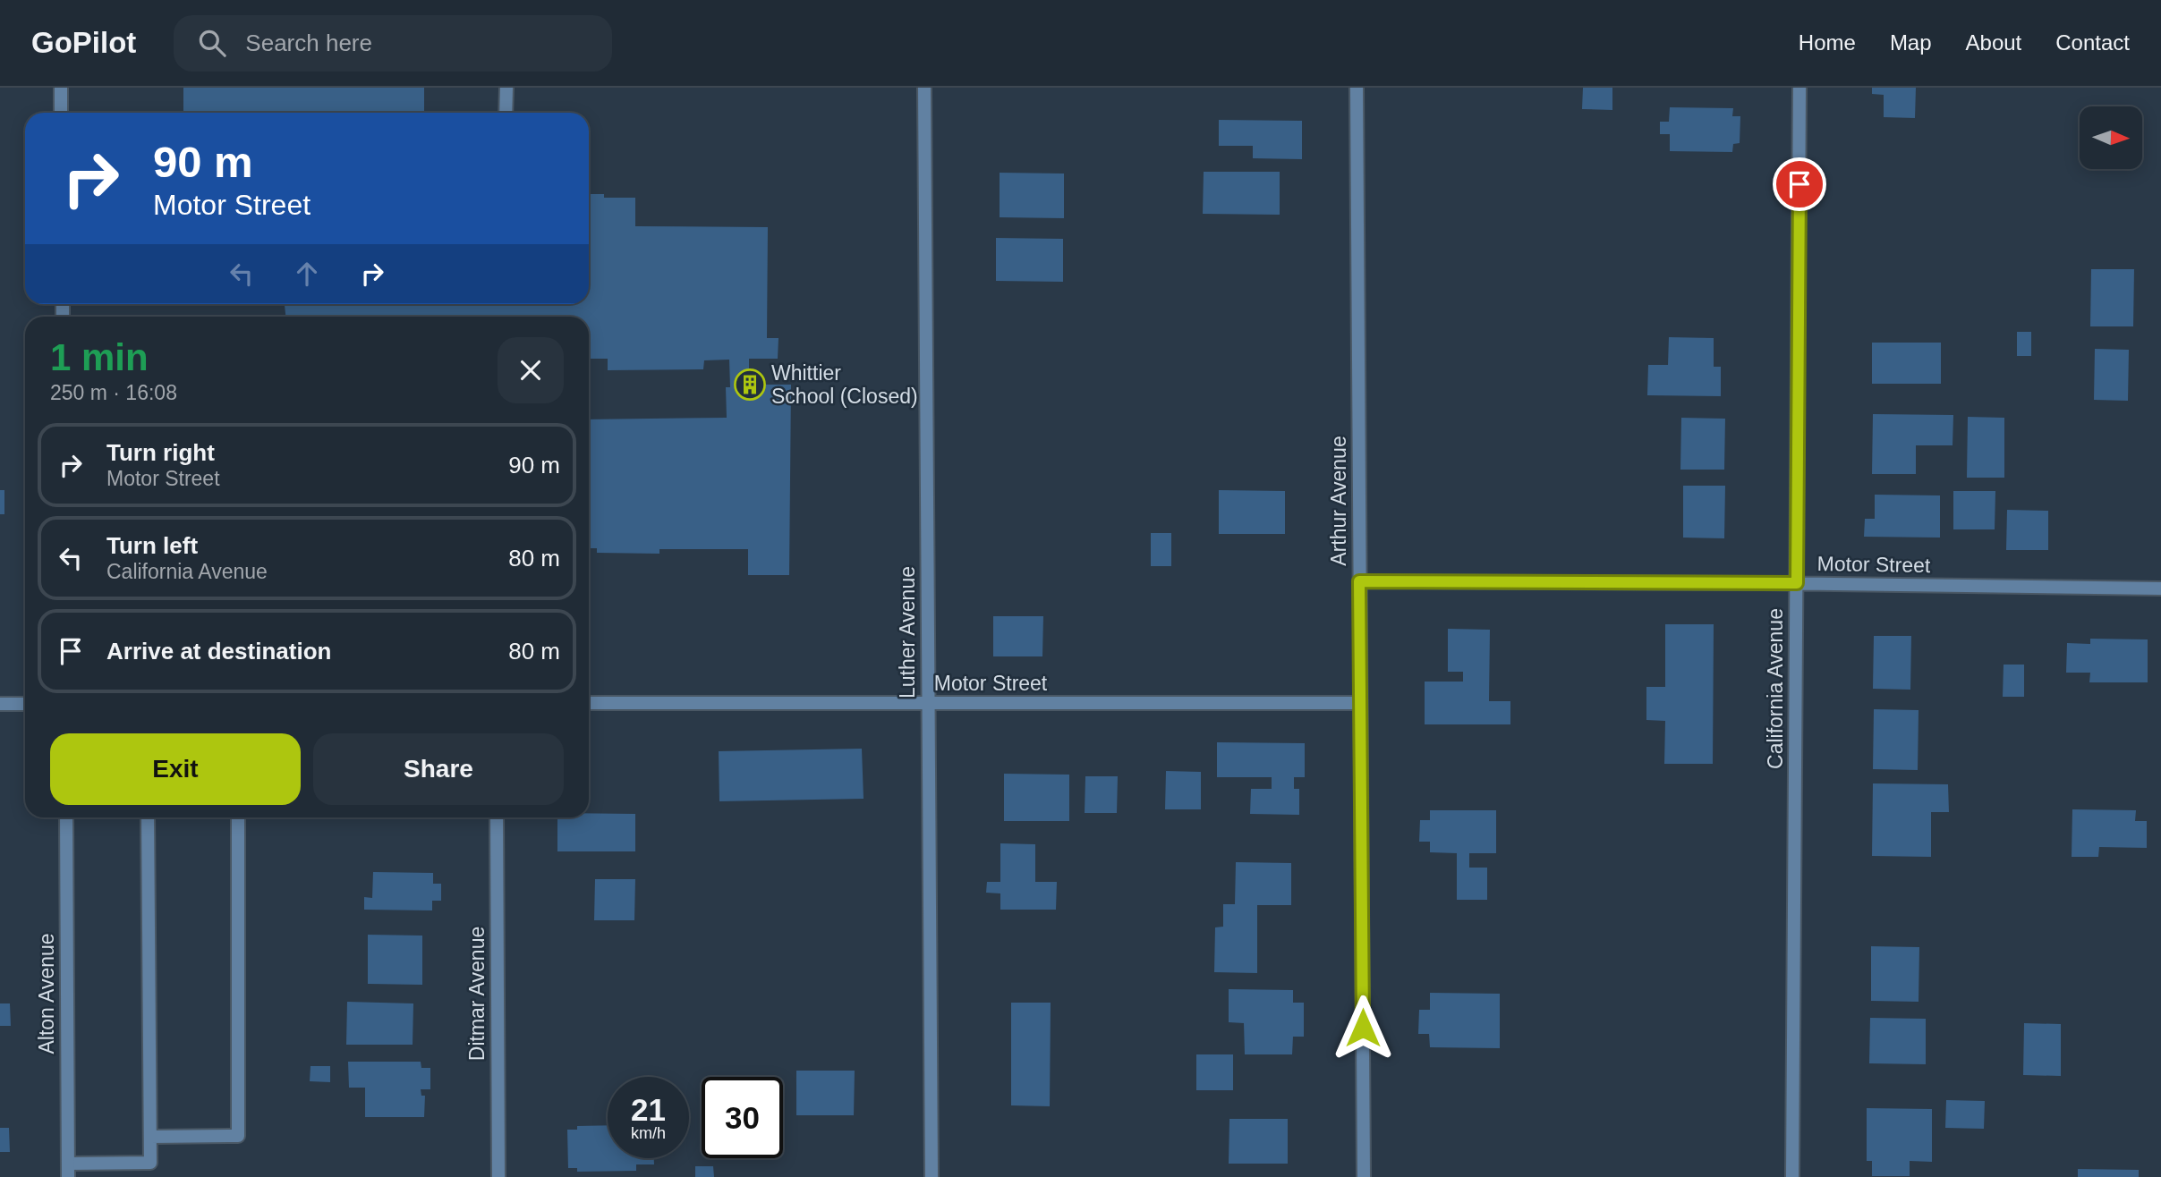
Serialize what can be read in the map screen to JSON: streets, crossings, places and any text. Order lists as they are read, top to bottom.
{
  "streets": {
    "street": [
      "Arthur Avenue",
      "Motor Street",
      "Luther Avenue",
      "California Avenue",
      "Alton Avenue",
      "Ditmar Avenue"
    ]
  },
  "crossings": [
    ["Arthur Avenue", "Motor Street"],
    ["Motor Street", "Luther Avenue"],
    ["Motor Street", "California Avenue"]
  ],
  "places": {
    "building": ["Whittier School (Closed)"]
  },
  "north": "right",
  "page": {
    "header": "GoPilot",
    "search": "Search here",
    "nav": [
      "Home",
      "Map",
      "About",
      "Contact"
    ],
    "turn": ["90 m", "Motor Street"],
    "heading": ["1 min", "250 m · 16:08"],
    "list": [
      {
        "name": "Turn right",
        "note": "Motor Street",
        "value": "90 m"
      },
      {
        "name": "Turn left",
        "note": "California Avenue",
        "value": "80 m"
      },
      {
        "name": "Arrive at destination",
        "value": "80 m"
      }
    ],
    "buttons": ["Exit", "Share"],
    "speed": "21 km/h",
    "limit": "30"
  }
}
